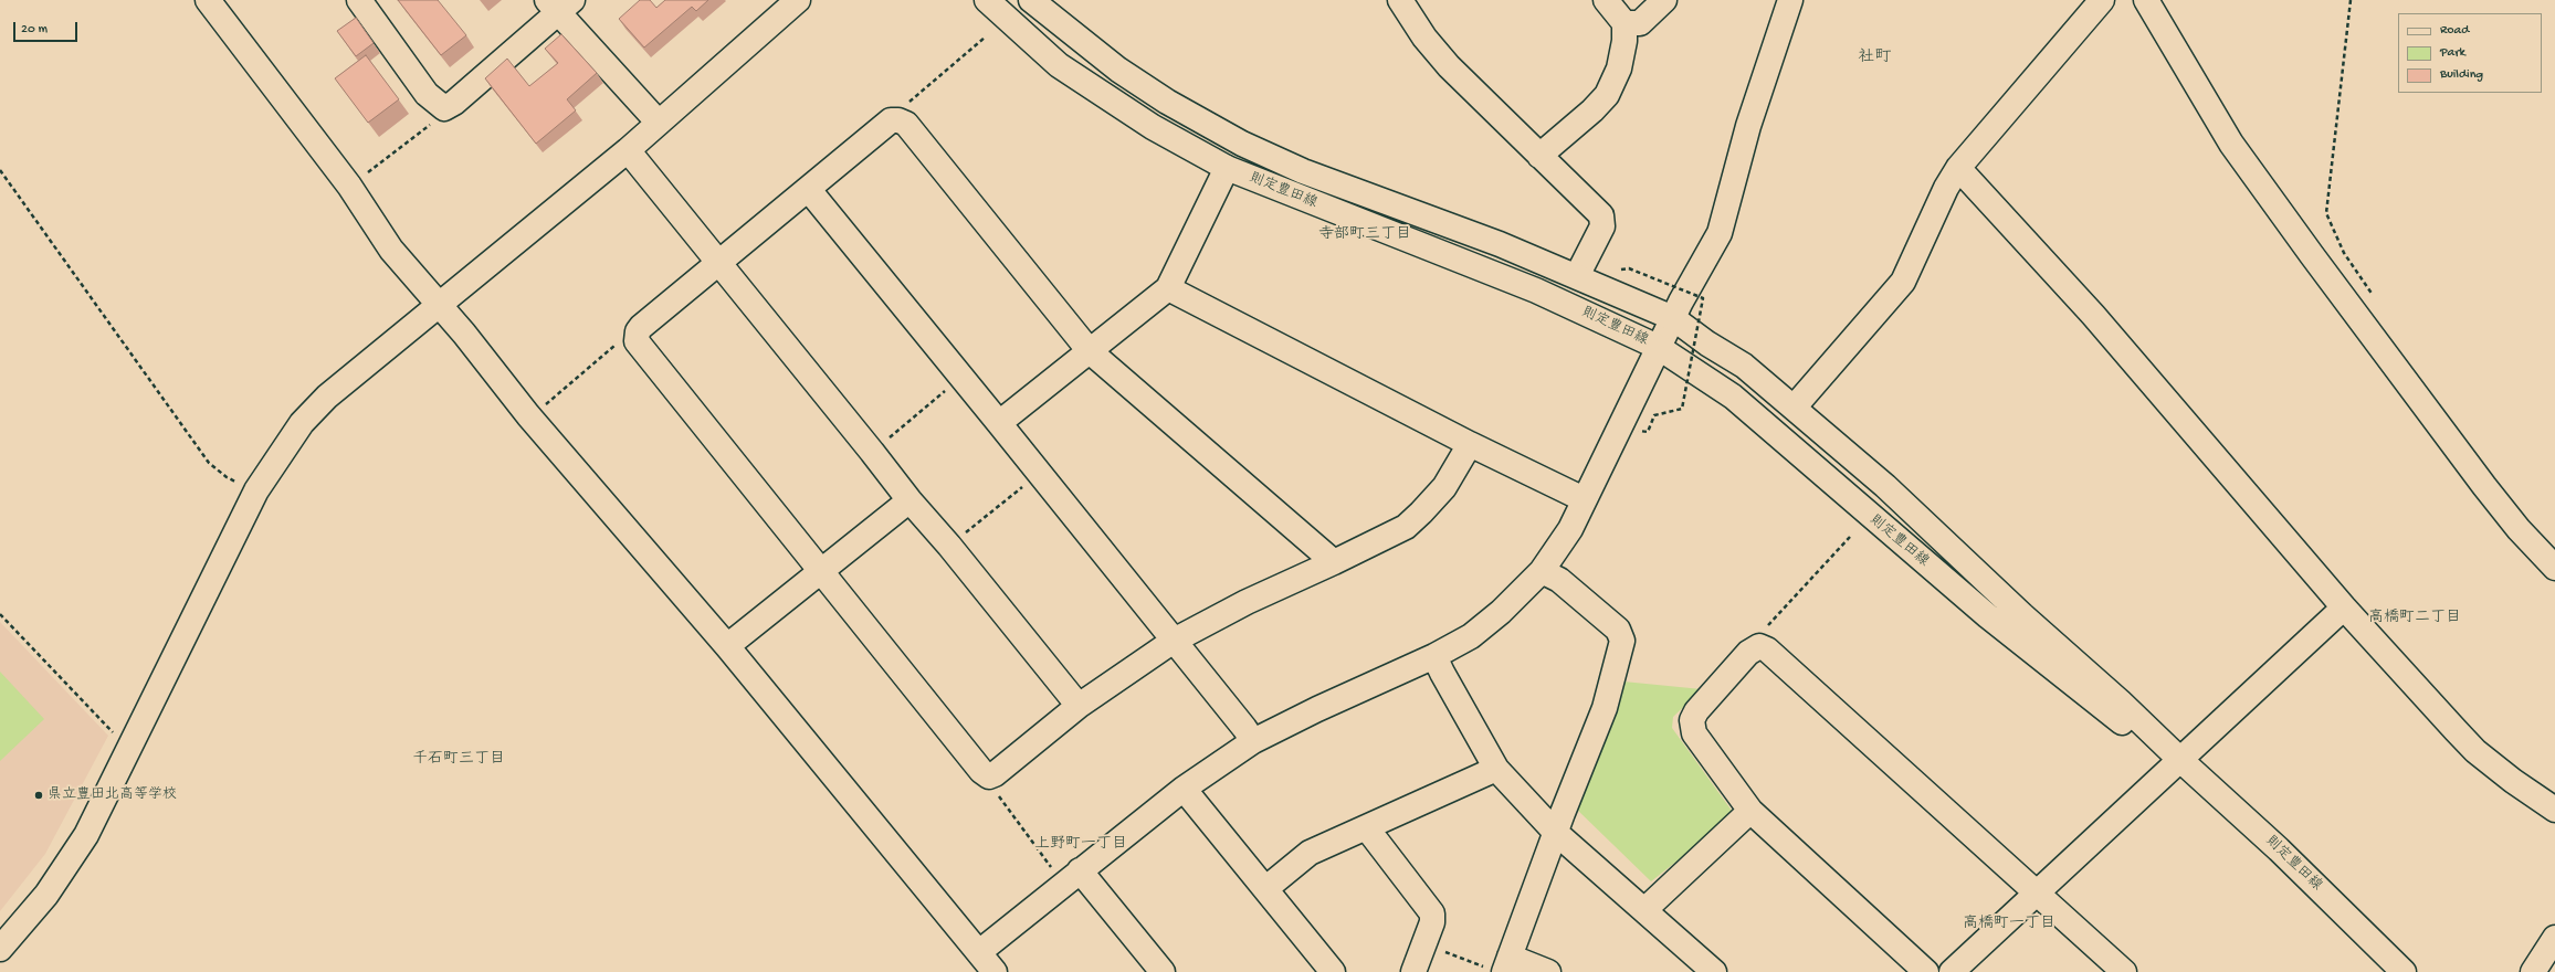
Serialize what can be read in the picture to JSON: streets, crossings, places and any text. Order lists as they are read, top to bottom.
{
  "streets": {
    "street": ["則定豊田線"]
  },
  "districts": [
    "社町",
    "寺部町三丁目",
    "高橋町二丁目",
    "千石町三丁目",
    "上野町一丁目",
    "高橋町一丁目"
  ],
  "places": ["県立豊田北高等学校"],
  "legend": ["Road", "Park", "Building"],
  "scale_bar": "20 m"
}
